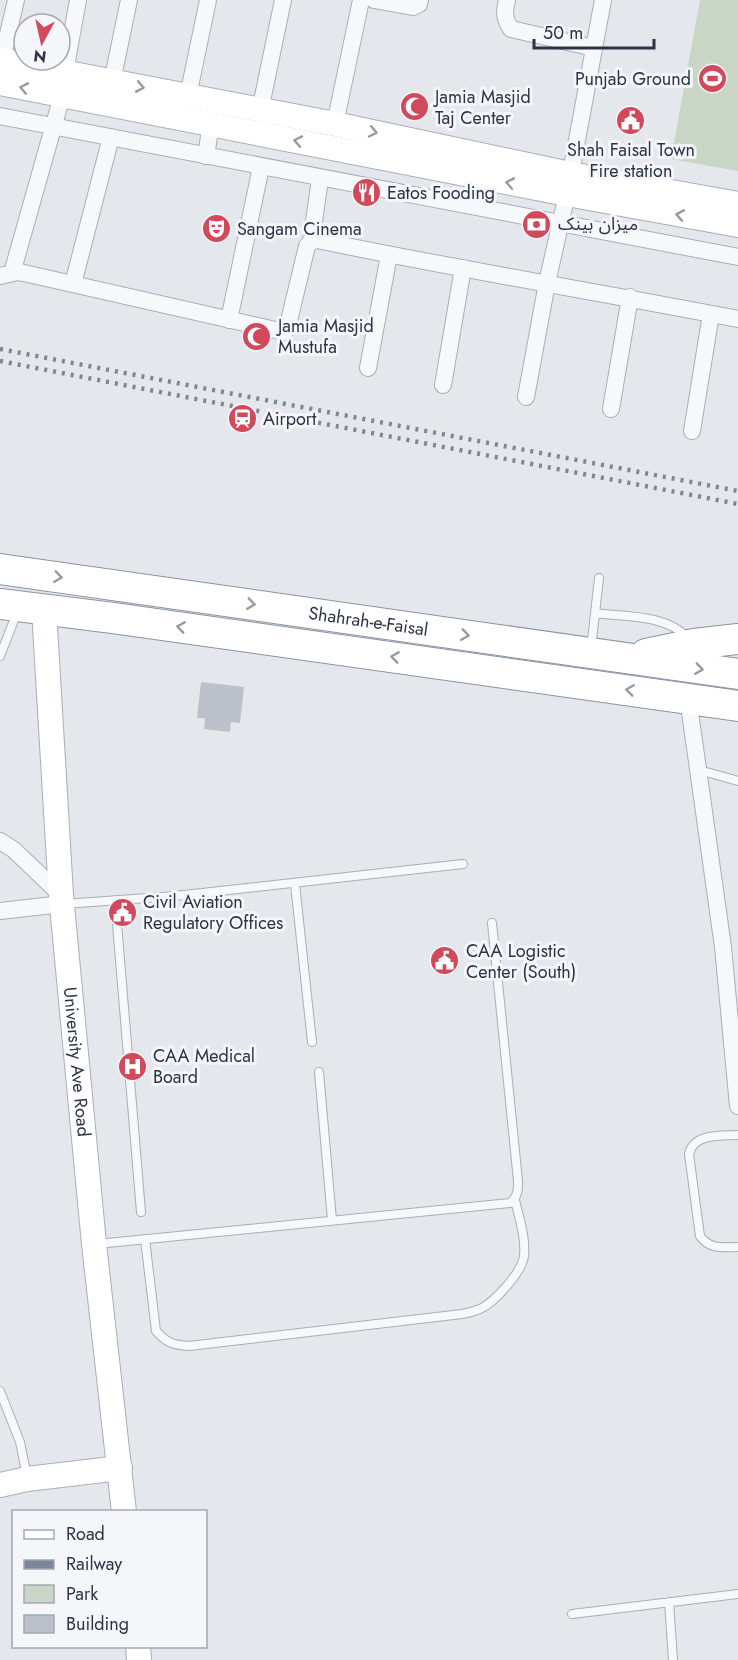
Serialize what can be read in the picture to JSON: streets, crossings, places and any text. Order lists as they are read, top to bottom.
{
  "streets": {
    "highway": ["Shahrah-e-Faisal"],
    "street": ["University Ave Road"]
  },
  "crossings": [
    ["Shahrah-e-Faisal", "University Ave Road"]
  ],
  "places": {
    "sports": ["Punjab Ground"],
    "mosque": ["Jamia Masjid Taj Center", "Jamia Masjid Mustufa"],
    "public building": ["Shah Faisal Town Fire station", "Civil Aviation Regulatory Offices", "CAA Logistic Center (South)"],
    "restaurant": ["Eatos Fooding"],
    "bank": ["میزان بینک"],
    "theatre": ["Sangam Cinema"],
    "station": ["Airport"],
    "hospital": ["CAA Medical Board"]
  },
  "legend": [
    "Road",
    "Railway",
    "Park",
    "Building"
  ],
  "scale_bar": "50 m",
  "north": "bottom"
}
